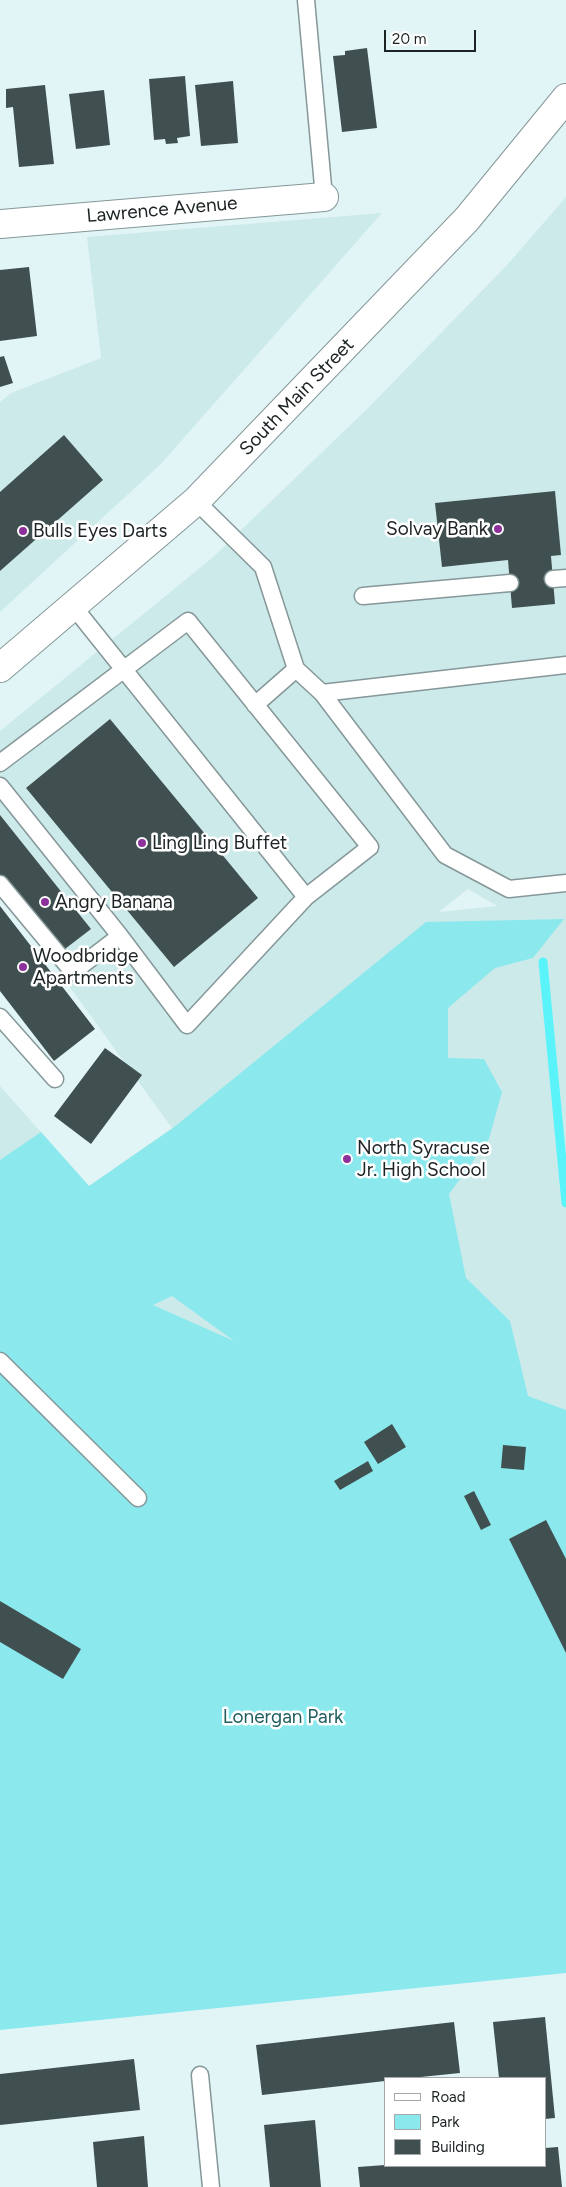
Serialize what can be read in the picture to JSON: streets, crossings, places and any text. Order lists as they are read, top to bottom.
{
  "streets": {
    "main road": ["Lawrence Avenue", "South Main Street"]
  },
  "parks": ["Lonergan Park"],
  "places": [
    "Solvay Bank",
    "Bulls Eyes Darts",
    "Ling Ling Buffet",
    "Angry Banana",
    "Woodbridge Apartments",
    "North Syracuse Jr. High School"
  ],
  "legend": ["Road", "Park", "Building"],
  "scale_bar": "20 m"
}
